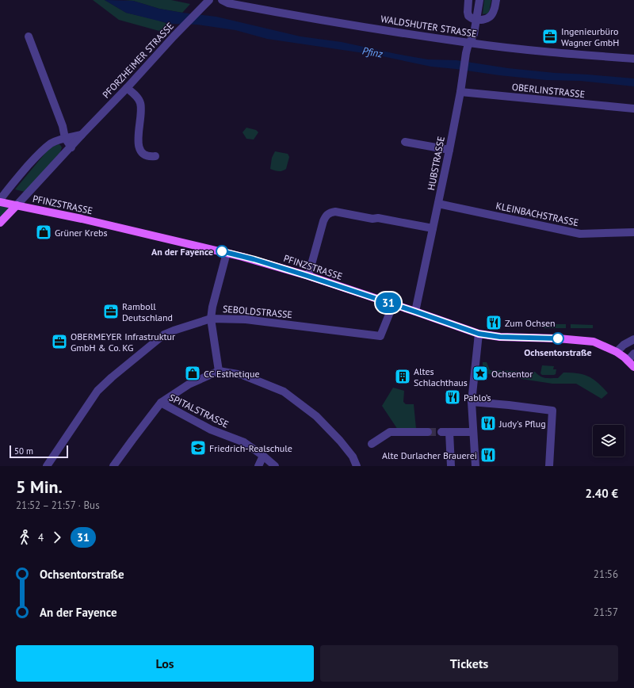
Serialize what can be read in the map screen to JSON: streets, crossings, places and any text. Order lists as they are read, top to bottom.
{
  "streets": {
    "main road": ["PFORZHEIMER STRASSE", "PFINZSTRASSE"],
    "street": [
      "WALDSHUTER STRASSE",
      "OBERLINSTRASSE",
      "HUBSTRASSE",
      "KLEINBACHSTRASSE",
      "SEBOLDSTRASSE",
      "SPITALSTRASSE"
    ]
  },
  "crossings": [
    ["WALDSHUTER STRASSE", "HUBSTRASSE"],
    ["PFORZHEIMER STRASSE", "PFINZSTRASSE"],
    ["OBERLINSTRASSE", "HUBSTRASSE"],
    ["HUBSTRASSE", "PFINZSTRASSE"],
    ["HUBSTRASSE", "KLEINBACHSTRASSE"],
    ["PFINZSTRASSE", "SEBOLDSTRASSE"]
  ],
  "water": ["Pfinz"],
  "places": {
    "office": ["Ingenieurbüro Wagner GmbH", "Ramboll Deutschland", "OBERMEYER Infrastruktur GmbH & Co. KG"],
    "shop": ["Grüner Krebs", "CC Esthetique"],
    "other": ["An der Fayence", "Ochsentorstraße"],
    "restaurant": [
      "Zum Ochsen",
      "Pablo’s",
      "Judy's Pflug",
      "Alte Durlacher Brauerei"
    ],
    "place": ["Ochsentor"],
    "building": ["Altes Schlachthaus"],
    "school or university": ["Friedrich-Realschule"]
  },
  "lines": ["bus line 31"],
  "scale_bar": "50 m",
  "page": {
    "on_map": "31",
    "scale": "50 m",
    "heading": ["5 Min.", "21:52 – 21:57 · Bus", "2.40 €"],
    "legs": ["4", "31"],
    "list": [
      {
        "name": "Ochsentorstraße",
        "value": "21:56"
      },
      {
        "name": "An der Fayence",
        "value": "21:57"
      }
    ],
    "buttons": ["Los", "Tickets"]
  }
}
